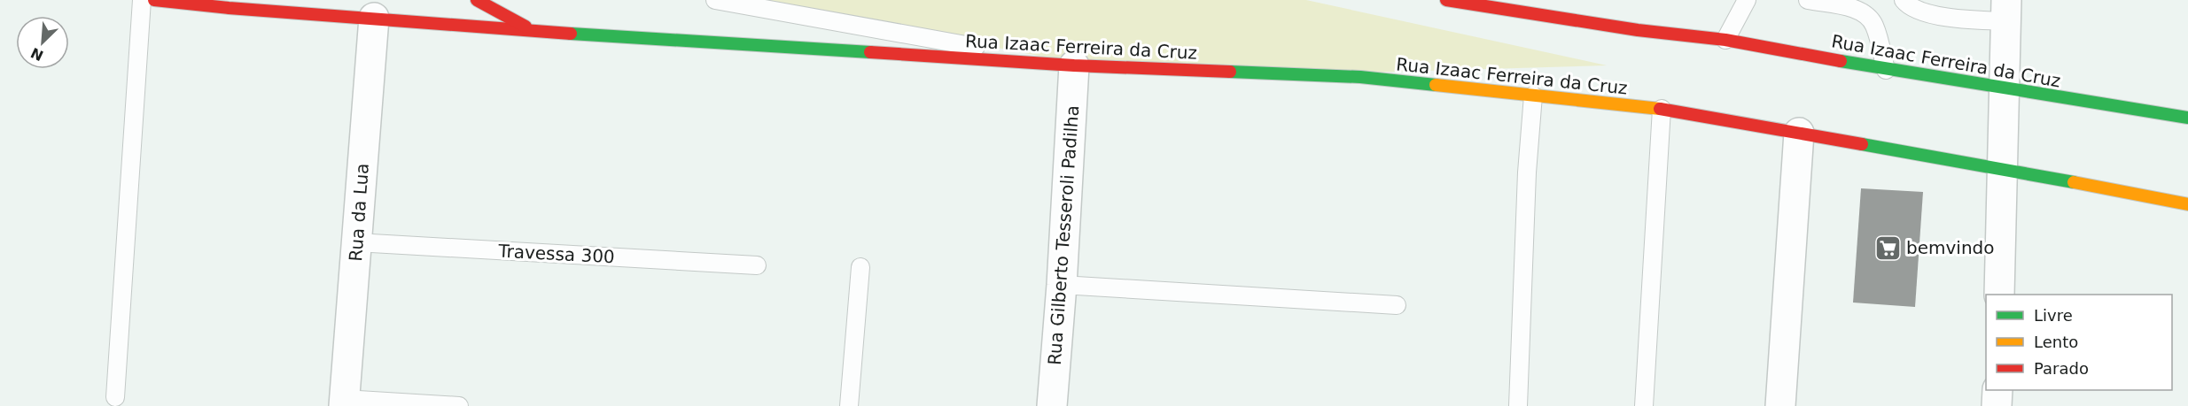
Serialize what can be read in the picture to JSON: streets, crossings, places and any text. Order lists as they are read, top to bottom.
{
  "streets": {
    "main road": ["Rua Izaac Ferreira da Cruz"],
    "street": ["Rua da Lua", "Rua Gilberto Tesseroli Padilha"],
    "lane": ["Travessa 300"]
  },
  "crossings": [
    ["Rua Izaac Ferreira da Cruz", "Rua da Lua"],
    ["Rua Izaac Ferreira da Cruz", "Rua Gilberto Tesseroli Padilha"],
    ["Rua da Lua", "Travessa 300"]
  ],
  "places": {
    "supermarket": ["bemvindo"]
  },
  "legend": ["Livre", "Lento", "Parado"],
  "north": "bottom left"
}
